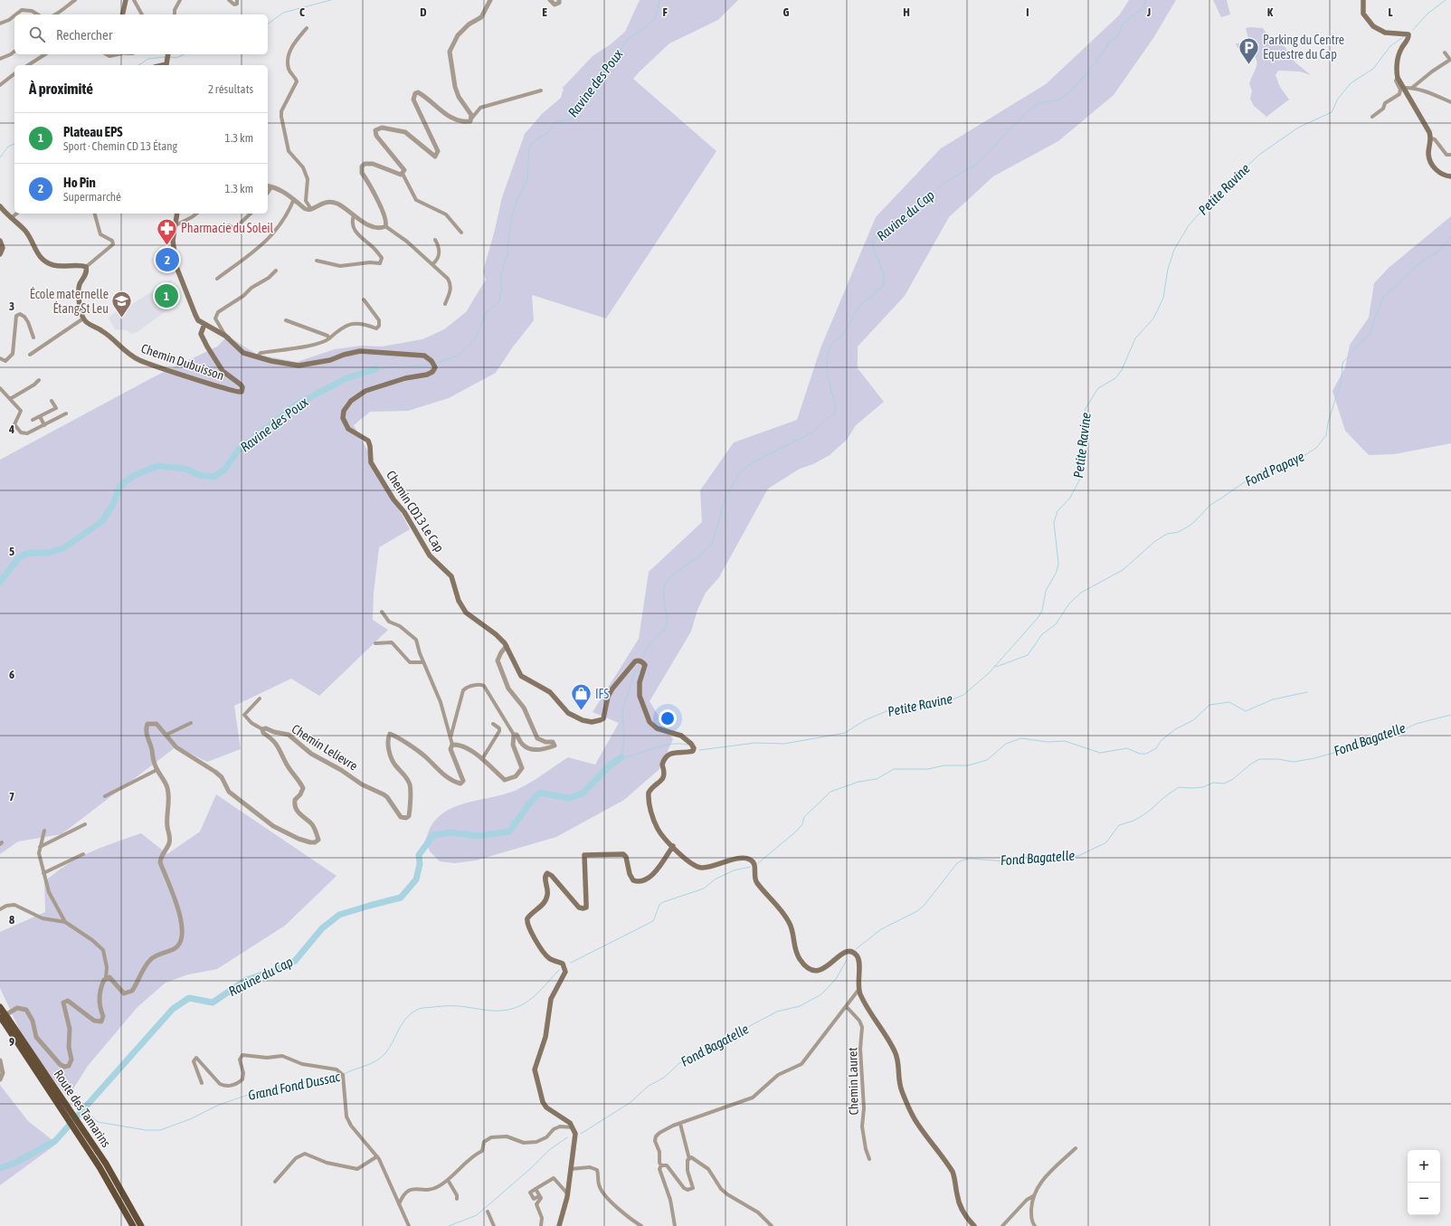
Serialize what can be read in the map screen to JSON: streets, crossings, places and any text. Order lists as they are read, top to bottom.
{
  "streets": {
    "highway": ["Route des Tamarins"],
    "main road": ["Chemin Dubuisson", "Chemin CD13 Le Cap"],
    "street": ["Chemin Lelievre", "Chemin Lauret"]
  },
  "water": [
    "Ravine des Poux",
    "Petite Ravine",
    "Ravine du Cap",
    "Fond Papaye",
    "Fond Bagatelle",
    "Grand Fond Dussac"
  ],
  "places": {
    "parking": ["Parking du Centre Equestre du Cap"],
    "pharmacy": ["Pharmacie du Soleil"],
    "school or university": ["École maternelle Étang St Leu"],
    "shop": ["IFS"]
  },
  "page": {
    "search": "Rechercher",
    "heading": ["À proximité", "2 résultats"],
    "list": [
      {
        "mark": "1",
        "name": "Plateau EPS",
        "note": "Sport · Chemin CD 13 Étang",
        "value": "1.3 km"
      },
      {
        "mark": "2",
        "name": "Ho Pin",
        "note": "Supermarché",
        "value": "1.3 km"
      }
    ],
    "pins": ["2", "1"],
    "map_buttons": ["+", "−"]
  },
  "grid": {
    "columns": [
      "C",
      "D",
      "E",
      "F",
      "G",
      "H",
      "I",
      "J",
      "K",
      "L"
    ],
    "rows": [
      "3",
      "4",
      "5",
      "6",
      "7",
      "8",
      "9"
    ]
  }
}
